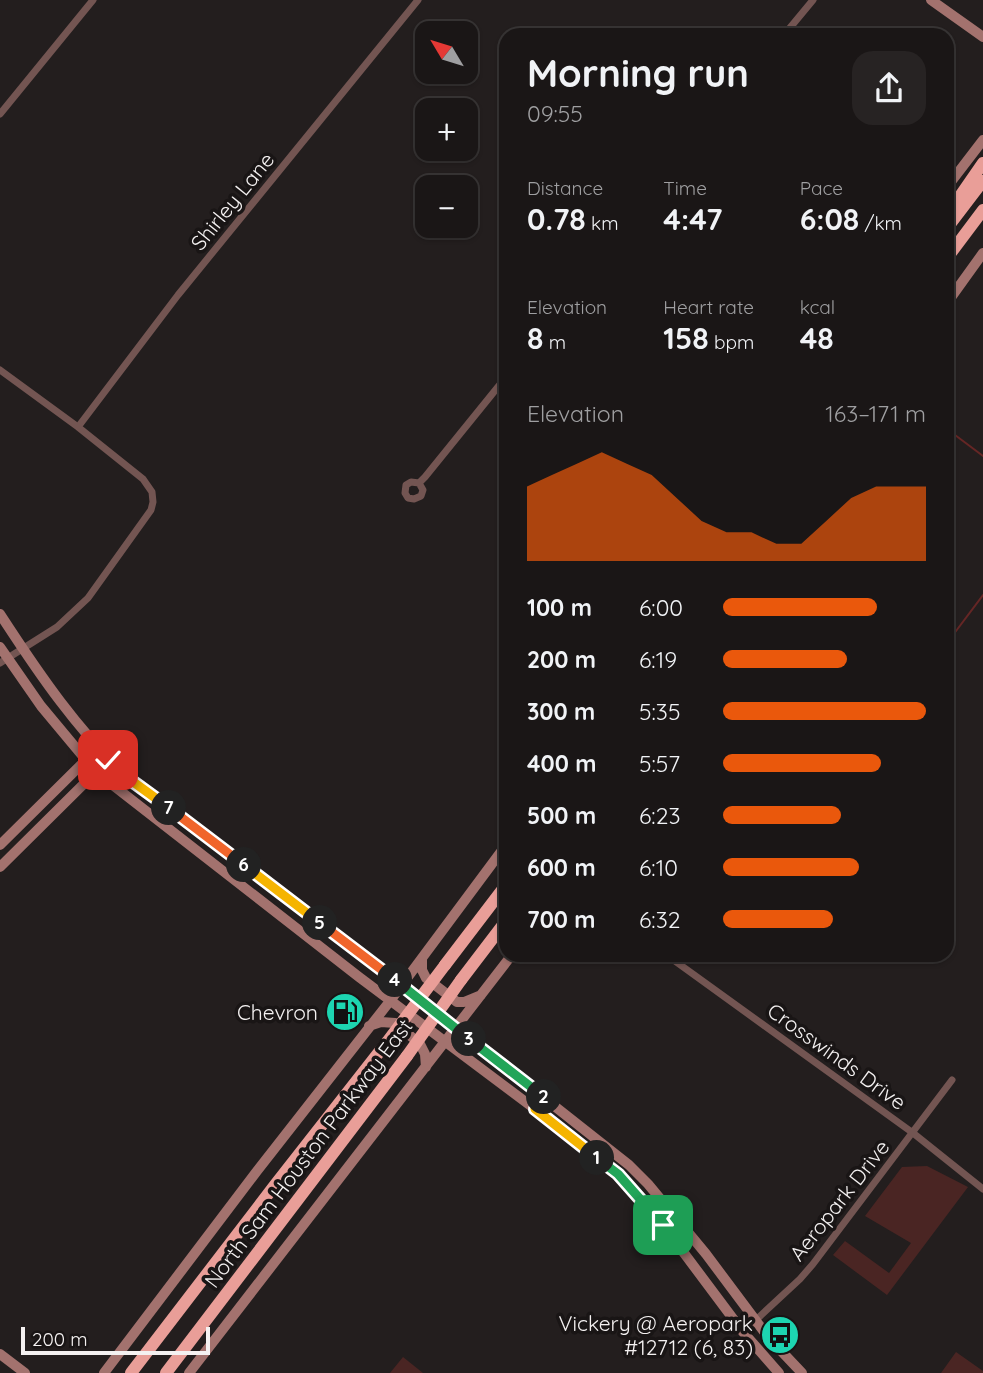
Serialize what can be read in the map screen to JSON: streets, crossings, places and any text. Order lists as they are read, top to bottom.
{
  "streets": {
    "highway": ["North Sam Houston Parkway East"],
    "street": ["Shirley Lane", "Crosswinds Drive", "Aeropark Drive"]
  },
  "crossings": [
    ["Crosswinds Drive", "Aeropark Drive"]
  ],
  "places": {
    "fuel station": ["Chevron"],
    "bus stop": ["Vickery @ Aeropark #12712 (6, 83)"]
  },
  "scale_bar": "200 m",
  "north": "top left",
  "page": {
    "map_buttons": ["+", "−"],
    "heading": ["Morning run", "09:55"],
    "stats": [
      ["Distance", "0.78 km"],
      ["Time", "4:47"],
      ["Pace", "6:08 /km"],
      ["Elevation", "8 m"],
      ["Heart rate", "158 bpm"],
      ["kcal", "48"]
    ],
    "chart": ["Elevation", "163–171 m"],
    "list": [
      {
        "name": "100 m",
        "note": "6:00"
      },
      {
        "name": "200 m",
        "note": "6:19"
      },
      {
        "name": "300 m",
        "note": "5:35"
      },
      {
        "name": "400 m",
        "note": "5:57"
      },
      {
        "name": "500 m",
        "note": "6:23"
      },
      {
        "name": "600 m",
        "note": "6:10"
      },
      {
        "name": "700 m",
        "note": "6:32"
      }
    ],
    "pins": [
      "7",
      "6",
      "5",
      "4",
      "3",
      "2",
      "1"
    ],
    "scale": "200 m"
  }
}
